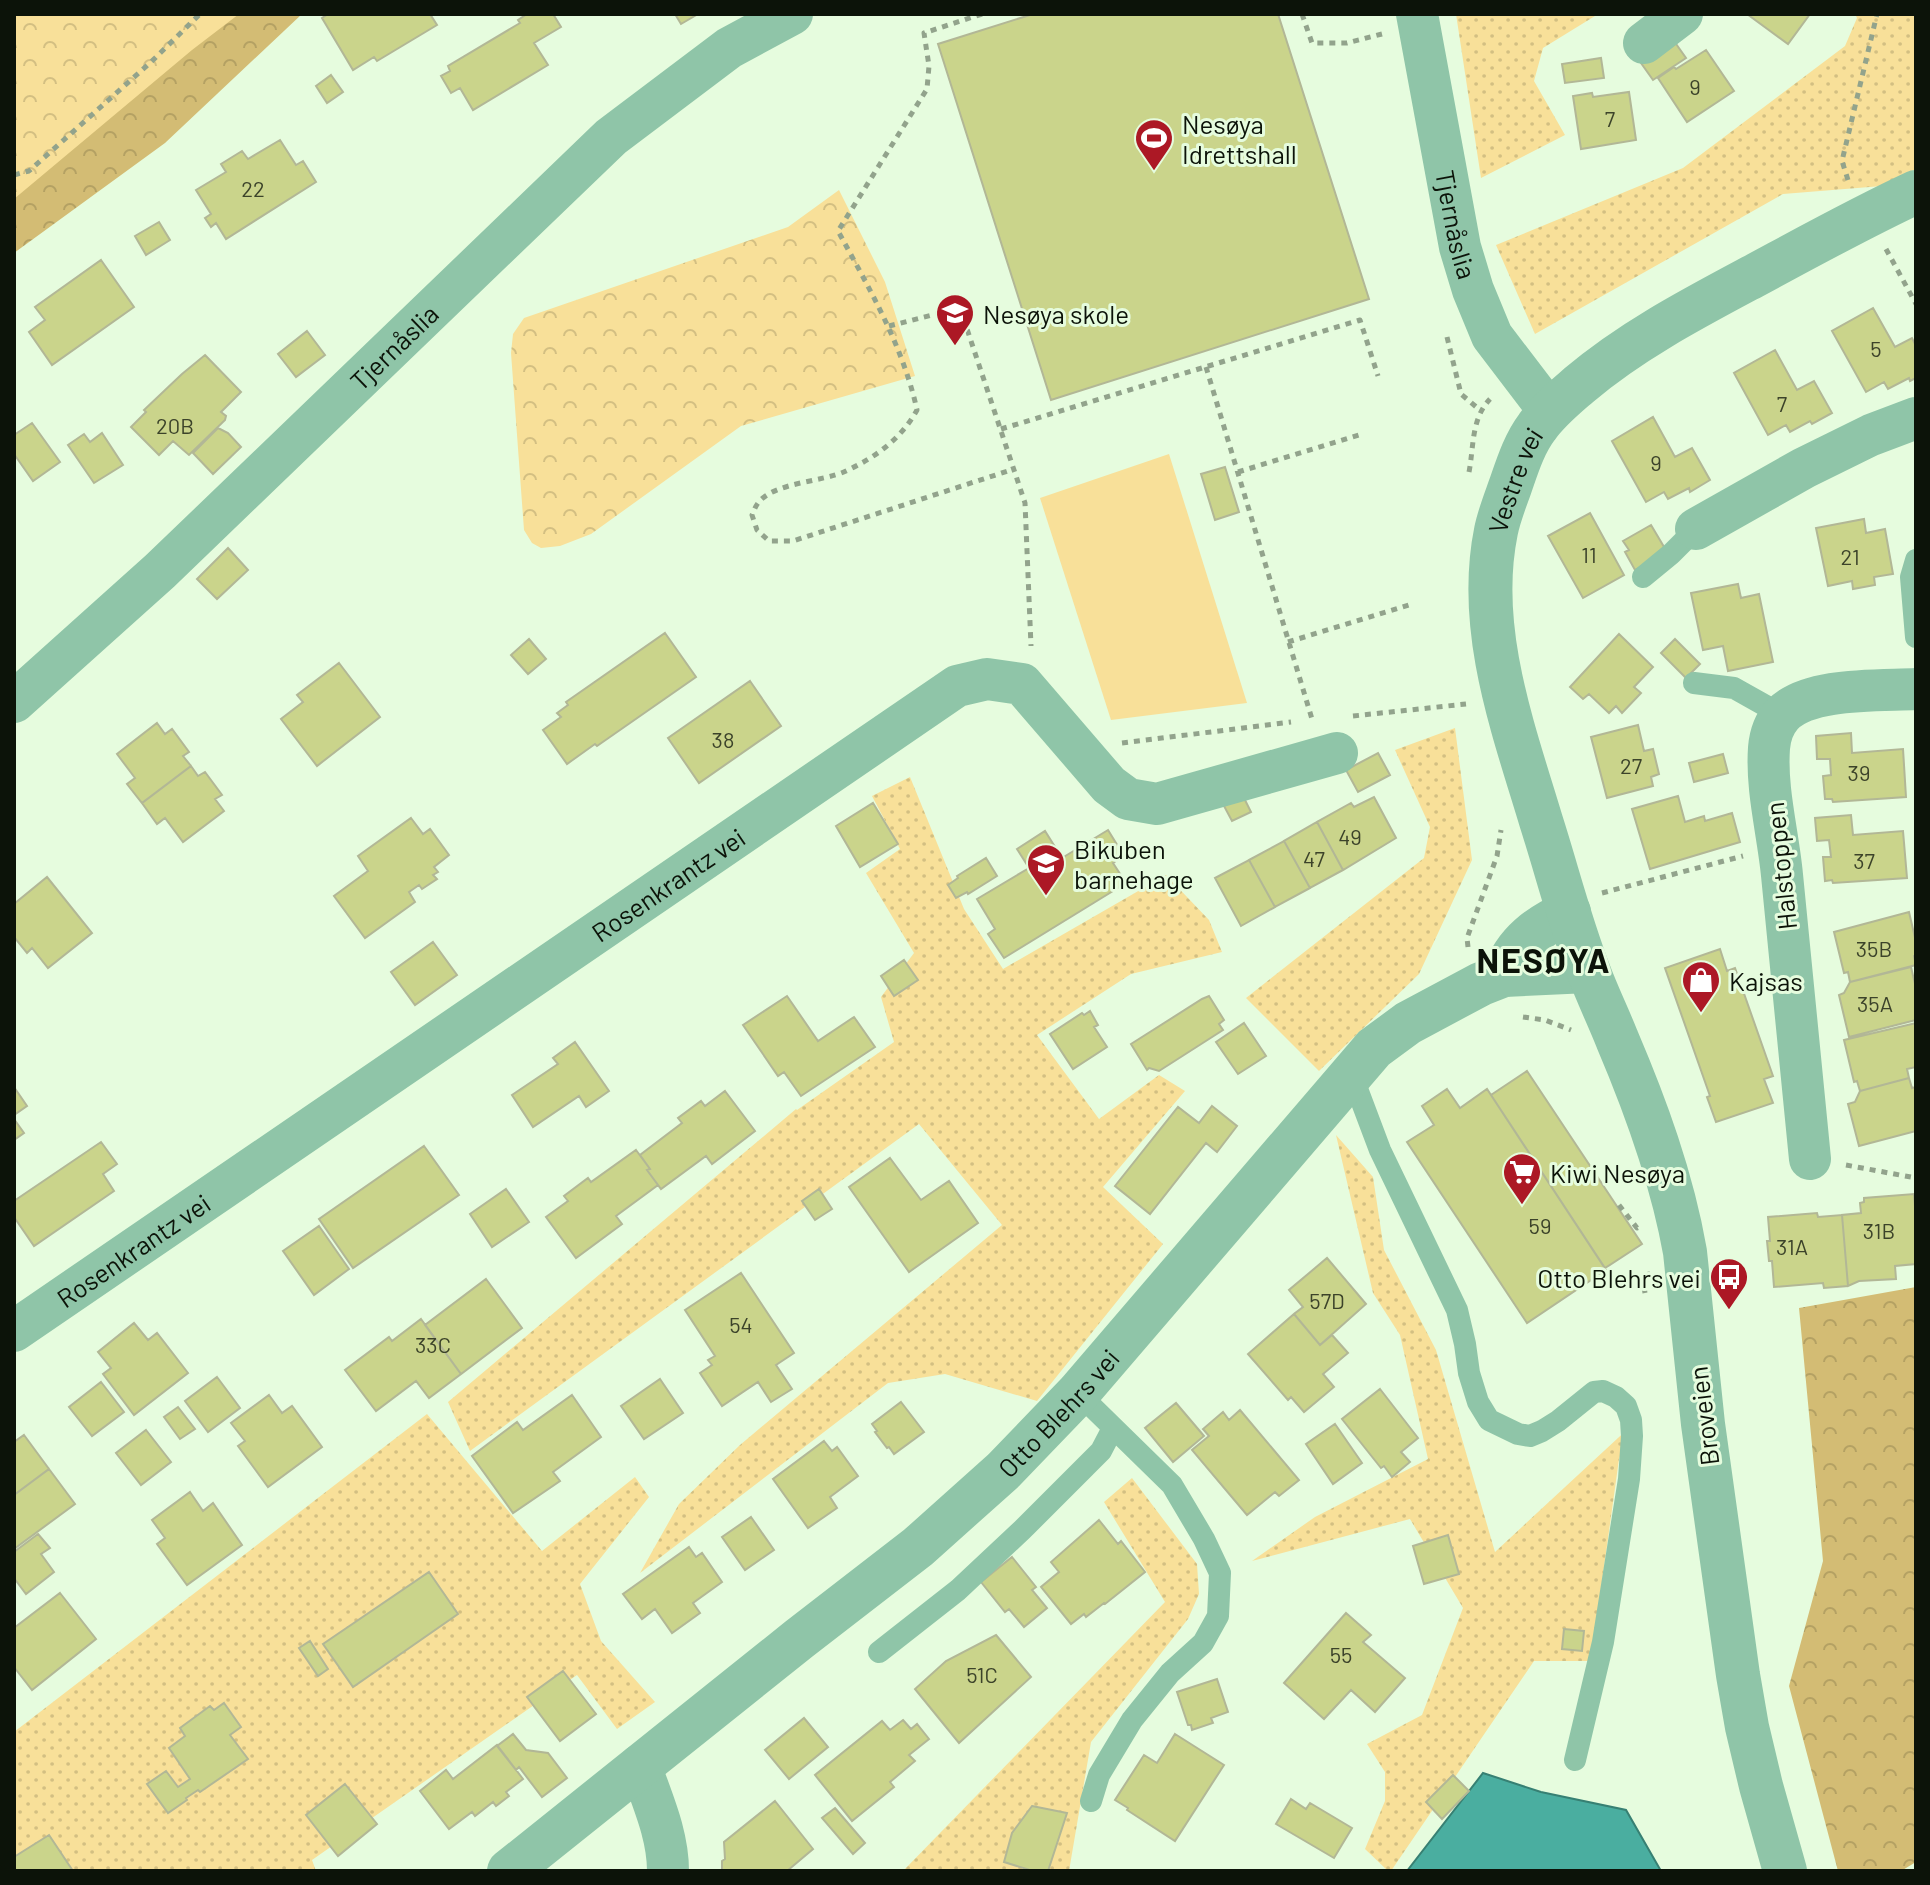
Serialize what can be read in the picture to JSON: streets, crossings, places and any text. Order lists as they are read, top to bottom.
{
  "streets": {
    "street": [
      "Tjernåslia",
      "Vestre vei",
      "Halstoppen",
      "Rosenkrantz vei",
      "Otto Blehrs vei",
      "Broveien"
    ]
  },
  "crossings": [
    ["Tjernåslia", "Vestre vei"],
    ["Vestre vei", "Otto Blehrs vei"],
    ["Vestre vei", "Broveien"],
    ["Otto Blehrs vei", "Broveien"]
  ],
  "districts": ["NESØYA"],
  "places": {
    "sports": ["Nesøya Idrettshall"],
    "school or university": ["Nesøya skole", "Bikuben barnehage"],
    "shop": ["Kajsas"],
    "supermarket": ["Kiwi Nesøya"],
    "bus stop": ["Otto Blehrs vei"]
  },
  "house_numbers": [
    "9",
    "7",
    "22",
    "5",
    "7",
    "20B",
    "9",
    "11",
    "21",
    "38",
    "27",
    "39",
    "49",
    "47",
    "37",
    "35B",
    "35A",
    "59",
    "31B",
    "31A",
    "57D",
    "54",
    "33C",
    "55",
    "51C"
  ]
}
